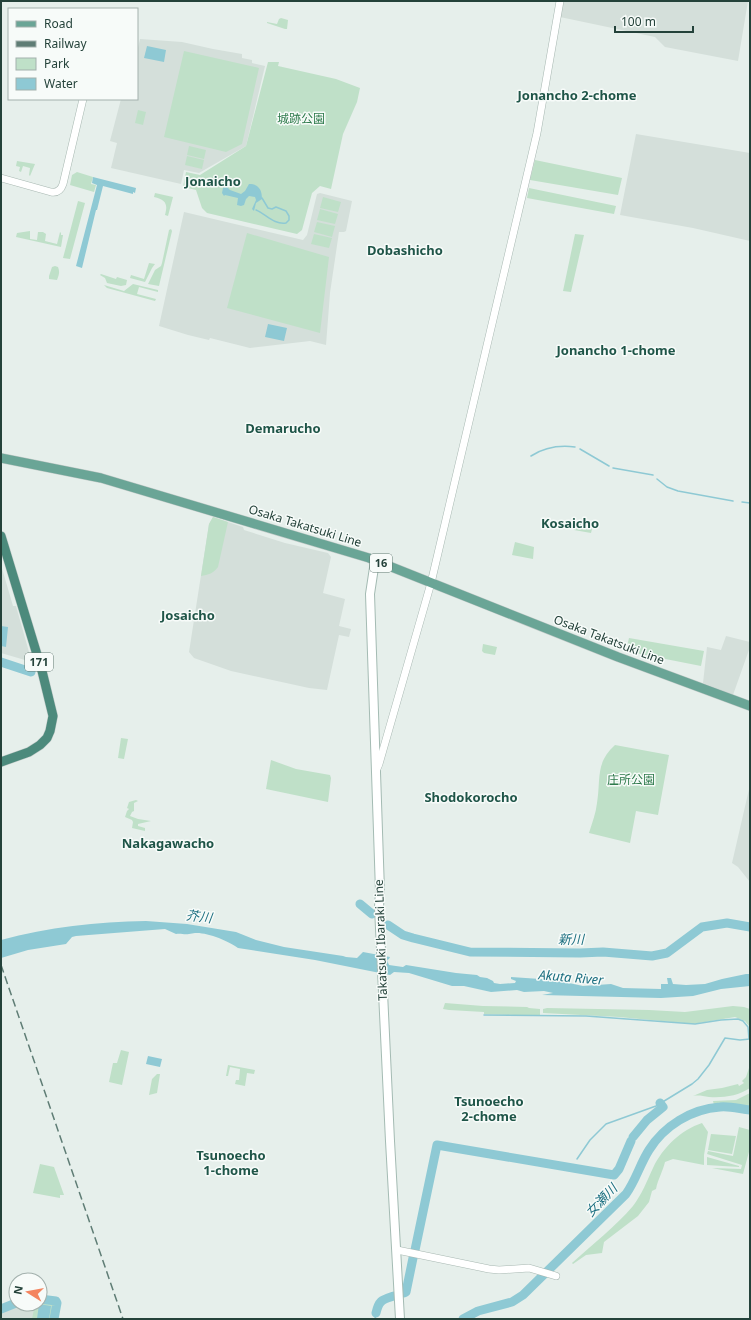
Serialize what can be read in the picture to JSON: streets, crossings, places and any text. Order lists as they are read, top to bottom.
{
  "streets": {
    "highway": ["171"],
    "main road": ["Osaka Takatsuki Line", "16", "Takatsuki Ibaraki Line"]
  },
  "crossings": [
    ["Osaka Takatsuki Line", "Takatsuki Ibaraki Line"]
  ],
  "districts": [
    "Jonancho 2-chome",
    "Jonaicho",
    "Dobashicho",
    "Jonancho 1-chome",
    "Demarucho",
    "Kosaicho",
    "Josaicho",
    "Shodokorocho",
    "Nakagawacho",
    "Tsunoecho 2-chome",
    "Tsunoecho 1-chome"
  ],
  "water": [
    "芥川",
    "新川",
    "Akuta River",
    "女瀬川"
  ],
  "parks": ["城跡公園", "庄所公園"],
  "legend": [
    "Road",
    "Railway",
    "Park",
    "Water"
  ],
  "scale_bar": "100 m",
  "north": "left"
}
